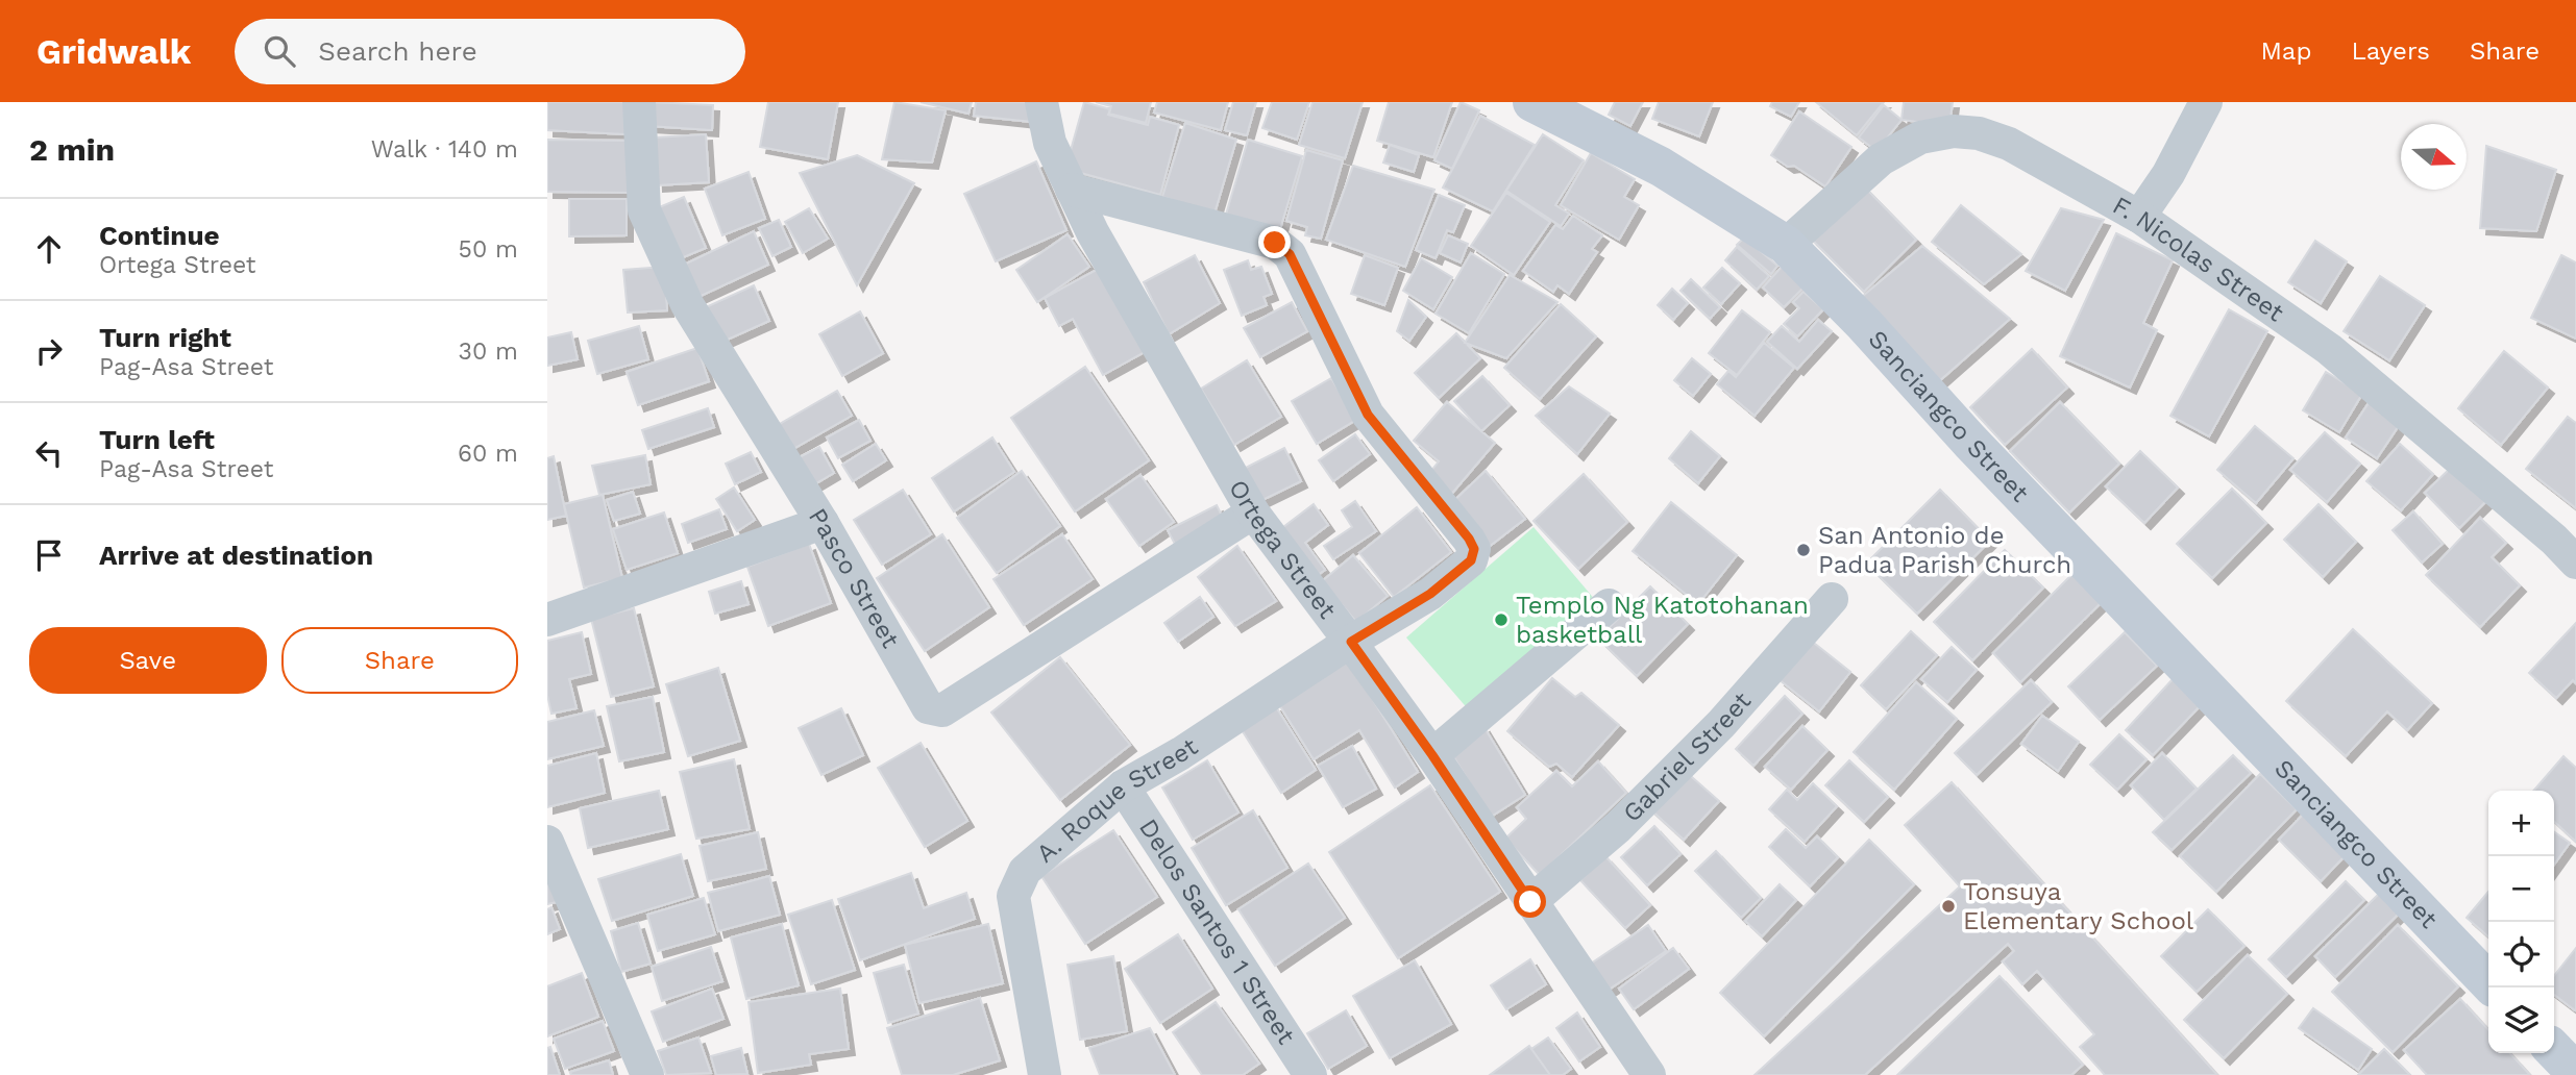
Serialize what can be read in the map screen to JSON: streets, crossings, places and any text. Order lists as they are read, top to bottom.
{
  "streets": {
    "main road": ["Sanciangco Street"],
    "street": [
      "F. Nicolas Street",
      "Ortega Street",
      "Pasco Street",
      "Gabriel Street",
      "A. Roque Street",
      "Delos Santos 1 Street"
    ]
  },
  "crossings": [
    ["F. Nicolas Street", "Sanciangco Street"],
    ["Ortega Street", "Pasco Street"],
    ["Ortega Street", "Gabriel Street"],
    ["Ortega Street", "A. Roque Street"],
    ["A. Roque Street", "Delos Santos 1 Street"]
  ],
  "places": ["San Antonio de Padua Parish Church", "Templo Ng Katotohanan basketball", "Tonsuya Elementary School"],
  "north": "right",
  "page": {
    "header": "Gridwalk",
    "search": "Search here",
    "nav": ["Map", "Layers", "Share"],
    "heading": ["2 min", "Walk · 140 m"],
    "list": [
      ["Continue", "Ortega Street", "50 m"],
      ["Turn right", "Pag-Asa Street", "30 m"],
      ["Turn left", "Pag-Asa Street", "60 m"],
      "Arrive at destination"
    ],
    "buttons": ["Save", "Share"],
    "map_buttons": ["+", "−"]
  }
}
